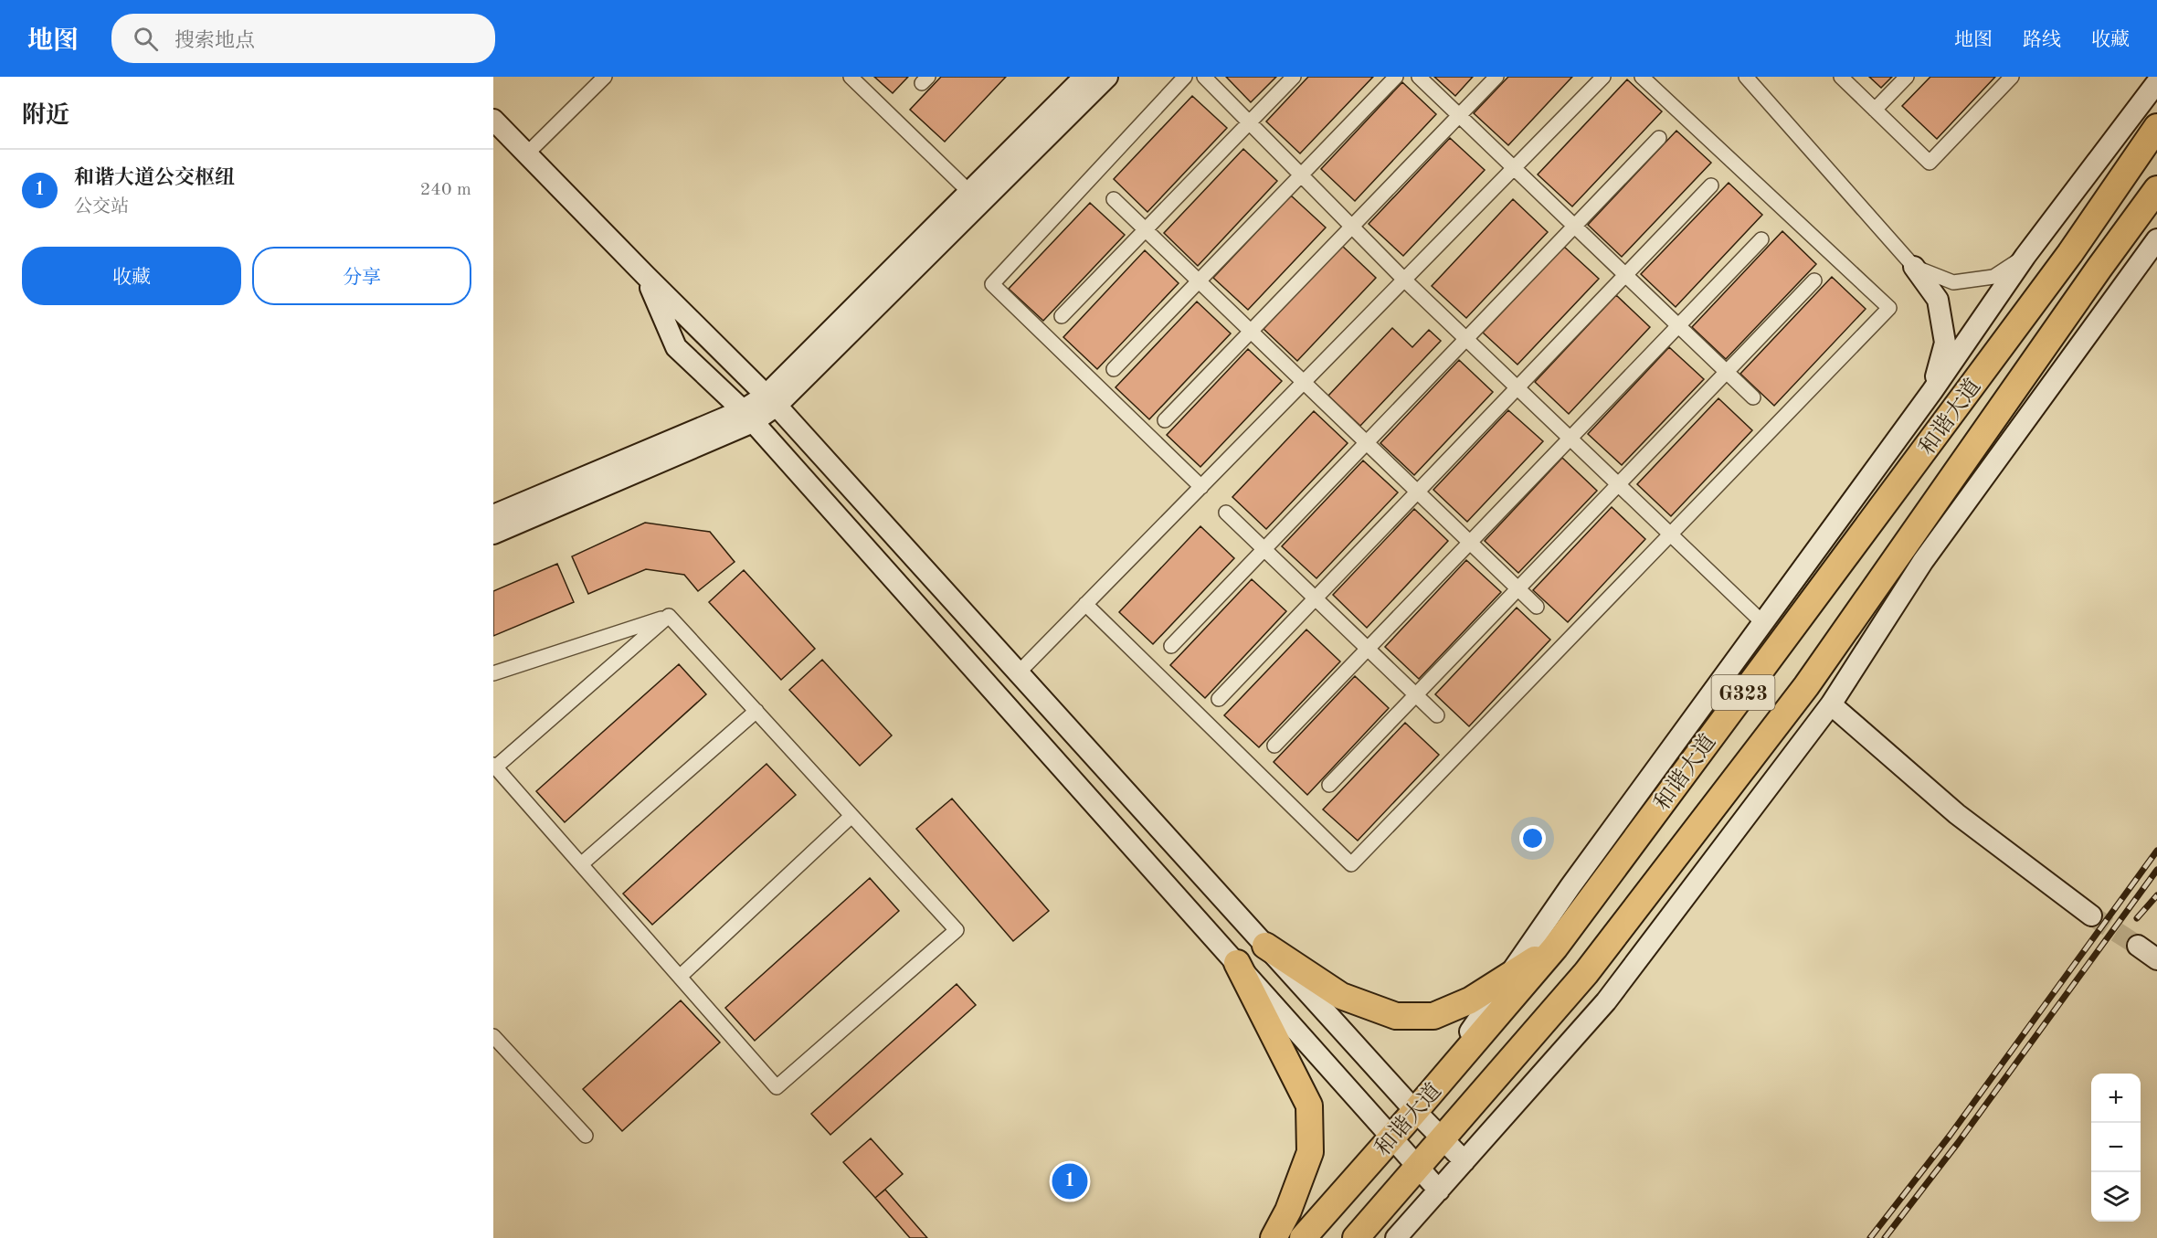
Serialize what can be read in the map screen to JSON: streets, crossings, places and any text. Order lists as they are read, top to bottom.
{
  "streets": {
    "highway": ["和谐大道", "G323"]
  },
  "page": {
    "header": "地图",
    "search": "搜索地点",
    "nav": ["地图", "路线", "收藏"],
    "heading": "附近",
    "list": [
      {
        "mark": "1",
        "name": "和谐大道公交枢纽",
        "note": "公交站",
        "value": "240 m"
      }
    ],
    "buttons": ["收藏", "分享"],
    "map_buttons": ["+", "−"],
    "pins": "1"
  }
}
